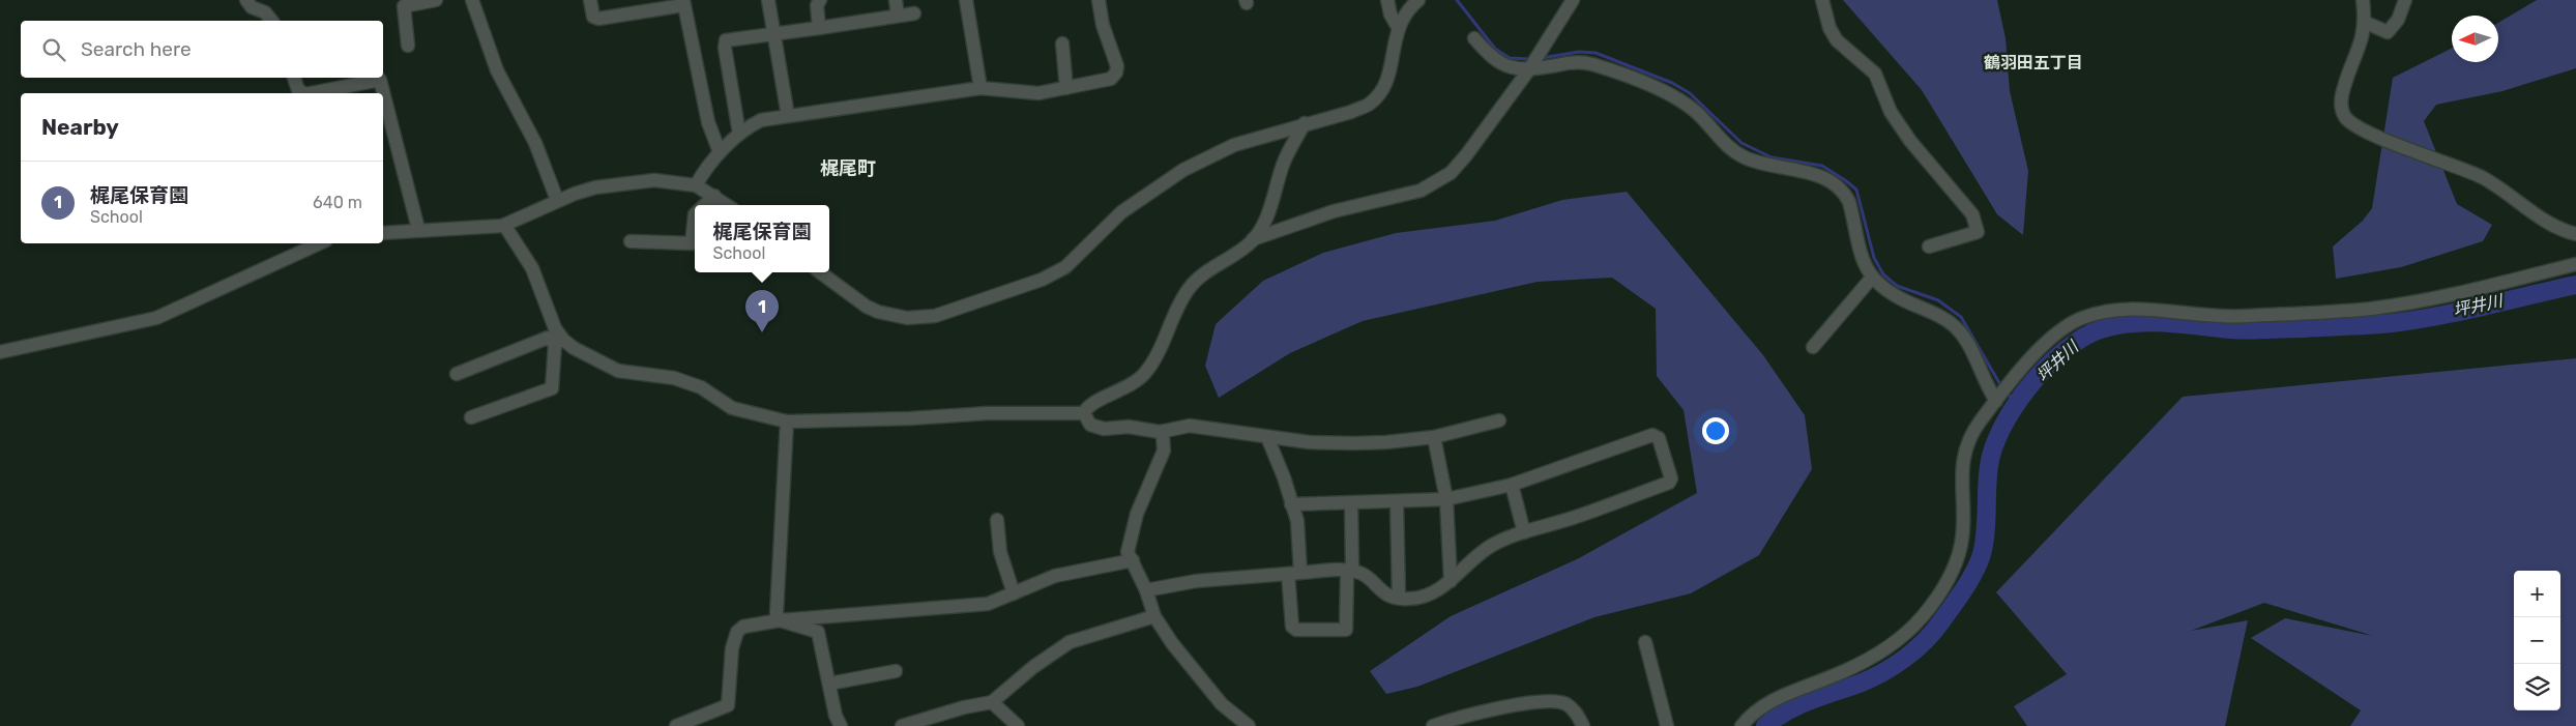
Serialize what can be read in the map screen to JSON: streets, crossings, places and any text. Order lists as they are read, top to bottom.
{
  "districts": ["鶴羽田五丁目", "梶尾町"],
  "water": ["坪井川"],
  "north": "left",
  "page": {
    "search": "Search here",
    "heading": "Nearby",
    "list": [
      {
        "mark": "1",
        "name": "梶尾保育園",
        "note": "School",
        "value": "640 m"
      }
    ],
    "popup": ["梶尾保育園", "School"],
    "pins": "1",
    "map_buttons": ["+", "−"]
  }
}
